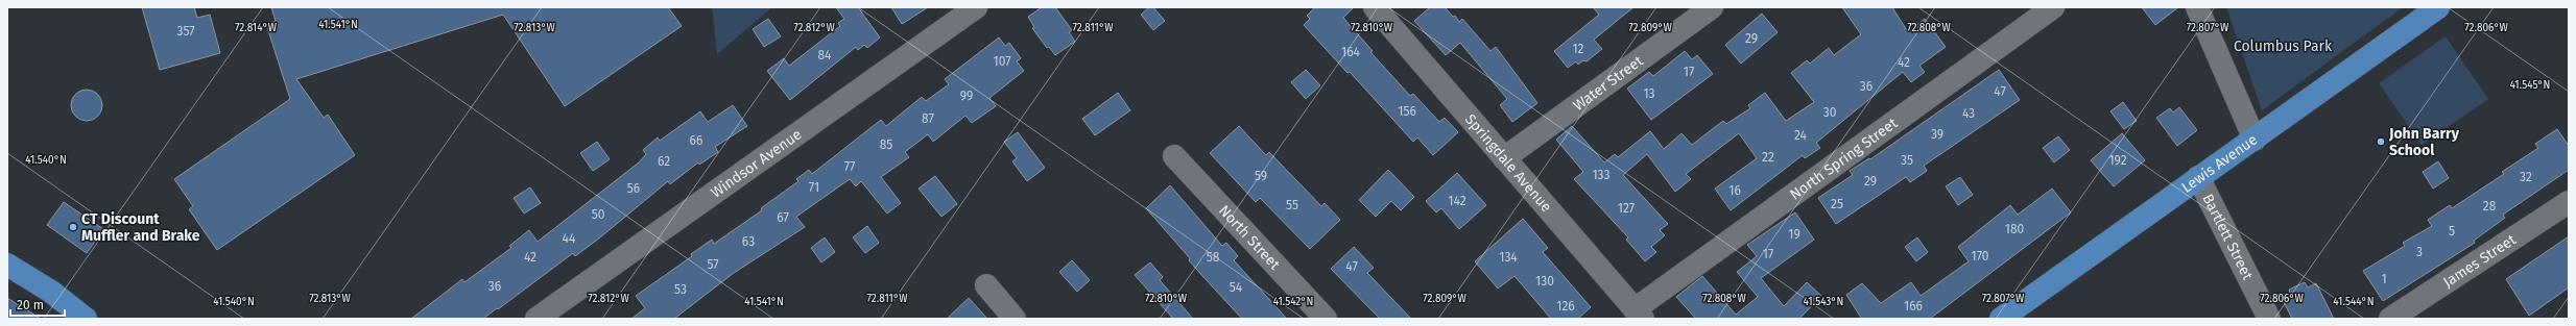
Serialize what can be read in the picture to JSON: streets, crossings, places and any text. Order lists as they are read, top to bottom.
{
  "streets": {
    "main road": ["Lewis Avenue"],
    "street": [
      "Water Street",
      "North Spring Street",
      "Windsor Avenue",
      "Springdale Avenue",
      "Bartlett Street",
      "North Street",
      "James Street"
    ]
  },
  "crossings": [
    ["Water Street", "Springdale Avenue"],
    ["North Spring Street", "Springdale Avenue"],
    ["Lewis Avenue", "Bartlett Street"]
  ],
  "parks": ["Columbus Park"],
  "places": ["John Barry School", "CT Discount Muffler and Brake"],
  "house_numbers": [
    "357",
    "29",
    "12",
    "164",
    "84",
    "107",
    "42",
    "17",
    "36",
    "47",
    "13",
    "99",
    "156",
    "30",
    "43",
    "87",
    "39",
    "24",
    "66",
    "85",
    "22",
    "35",
    "192",
    "62",
    "77",
    "133",
    "59",
    "32",
    "29",
    "71",
    "56",
    "16",
    "142",
    "25",
    "55",
    "28",
    "127",
    "50",
    "67",
    "180",
    "5",
    "19",
    "44",
    "63",
    "3",
    "17",
    "170",
    "42",
    "58",
    "134",
    "57",
    "47",
    "1",
    "130",
    "36",
    "54",
    "53",
    "126",
    "166"
  ],
  "scale_bar": "20 m",
  "coordinates": [
    "41.541°N",
    "72.806°W",
    "72.814°W",
    "72.813°W",
    "72.812°W",
    "72.811°W",
    "72.810°W",
    "72.809°W",
    "72.808°W",
    "72.807°W",
    "41.545°N",
    "41.540°N",
    "41.542°N",
    "41.543°N",
    "41.544°N"
  ]
}
